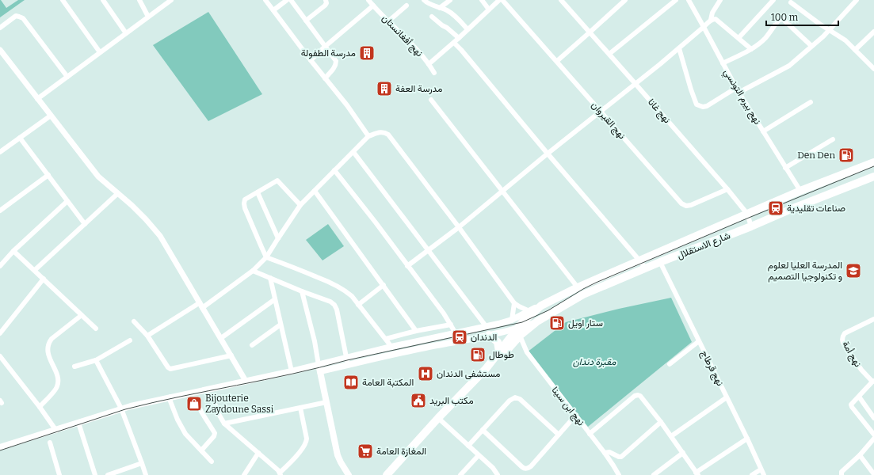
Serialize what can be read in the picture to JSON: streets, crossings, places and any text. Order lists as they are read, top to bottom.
{
  "streets": {
    "highway": ["شارع الاستقلال"],
    "street": [
      "نهج أفغانستان",
      "نهج بيرم التونسي",
      "نهج غانا",
      "نهج القيروان",
      "نهج أمة",
      "نهج قرطاج",
      "نهج ابن سينا"
    ]
  },
  "crossings": [
    ["نهج بيرم التونسي", "شارع الاستقلال"],
    ["نهج غانا", "نهج القيروان"],
    ["نهج غانا", "شارع الاستقلال"],
    ["شارع الاستقلال", "نهج قرطاج"],
    ["شارع الاستقلال", "نهج ابن سينا"]
  ],
  "parks": ["مقبرة دندان"],
  "places": {
    "building": ["مدرسة الطفولة", "مدرسة العفة"],
    "fuel station": ["Den Den", "ستار اويل", "طوطال"],
    "station": ["صناعات تقليدية", "الدندان"],
    "school or university": ["المدرسة العليا لعلوم و تكنولوجيا التصميم"],
    "hospital": ["مستشفى الدندان"],
    "library": ["المكتبة العامة"],
    "public building": ["مكتب البريد"],
    "shop": ["Bijouterie Zaydoune Sassi"],
    "supermarket": ["المغازة العامة"]
  },
  "scale_bar": "100 m"
}
